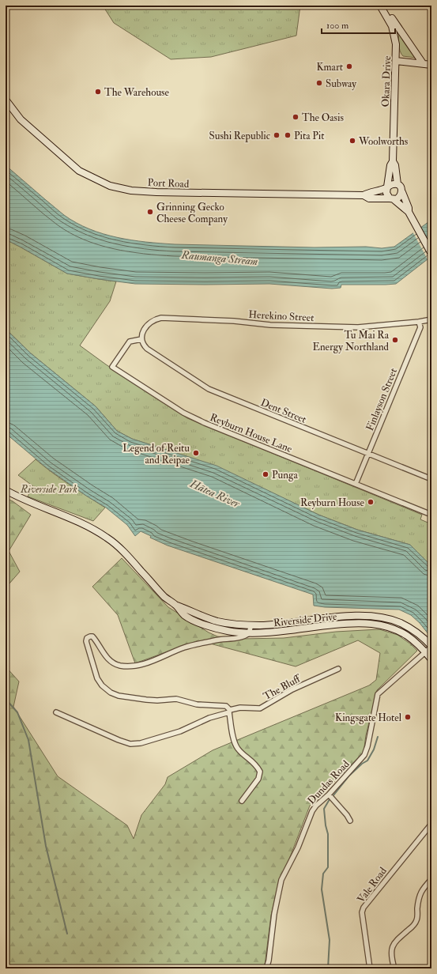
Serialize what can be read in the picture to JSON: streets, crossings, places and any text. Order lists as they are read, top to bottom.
{
  "streets": {
    "main road": ["Okara Drive", "Port Road", "Riverside Drive"],
    "street": [
      "Herekino Street",
      "Finlayson Street",
      "Dent Street",
      "Reyburn House Lane",
      "The Bluff",
      "Dundas Road",
      "Vale Road"
    ]
  },
  "crossings": [
    ["Okara Drive", "Port Road"],
    ["Herekino Street", "Finlayson Street"],
    ["Herekino Street", "Dent Street"],
    ["Herekino Street", "Reyburn House Lane"],
    ["Finlayson Street", "Dent Street"],
    ["Finlayson Street", "Reyburn House Lane"],
    ["Dent Street", "Reyburn House Lane"],
    ["Riverside Drive", "Dundas Road"]
  ],
  "water": ["Raumanga Stream", "Hātea River"],
  "parks": ["Riverside Park"],
  "places": [
    "Kmart",
    "Subway",
    "The Warehouse",
    "The Oasis",
    "Sushi Republic",
    "Pita Pit",
    "Woolworths",
    "Grinning Gecko Cheese Company",
    "Tu Mai Ra Energy Northland",
    "Legend of Reitu and Reipae",
    "Punga",
    "Reyburn House",
    "Kingsgate Hotel"
  ],
  "scale_bar": "100 m"
}
